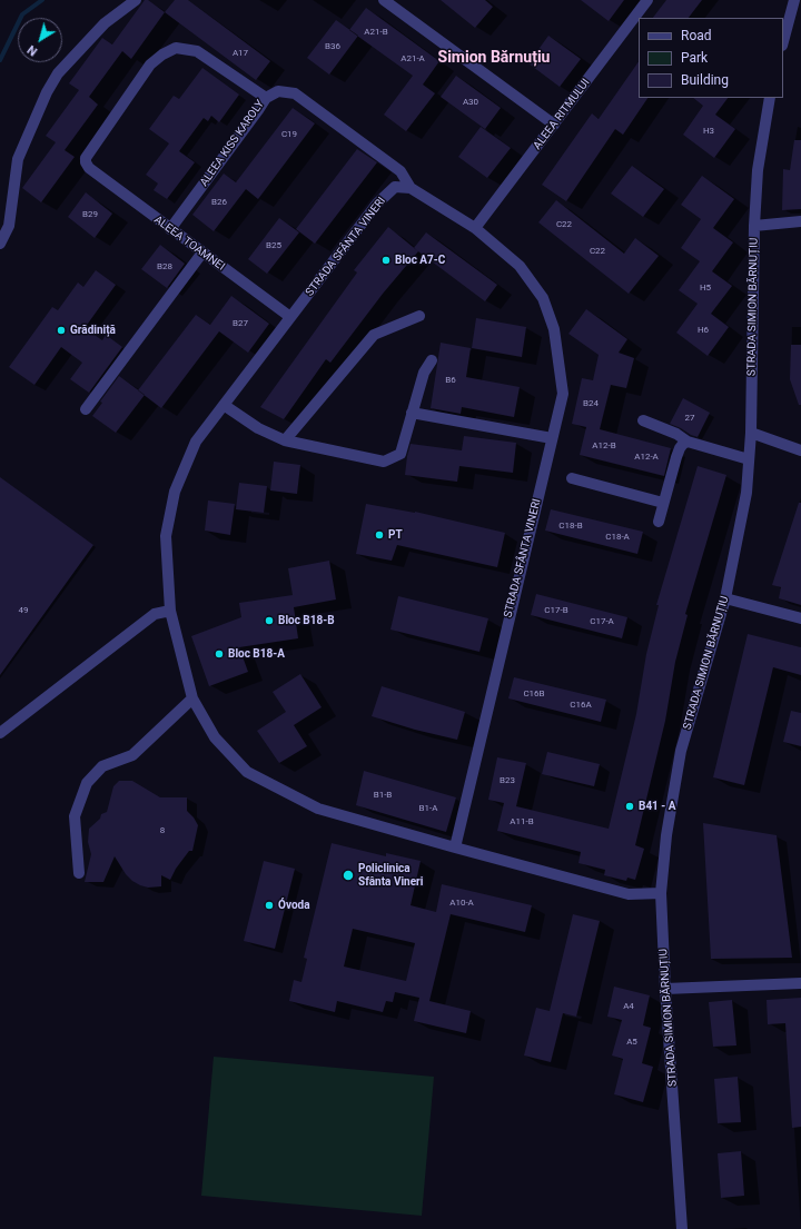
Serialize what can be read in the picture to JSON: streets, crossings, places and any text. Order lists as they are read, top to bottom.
{
  "streets": {
    "street": [
      "ALEEA RITMULUI",
      "ALEEA KISS KAROLY",
      "ALEEA TOAMNEI",
      "STRADA SFÂNTA VINERI",
      "STRADA SIMION BĂRNUȚIU"
    ]
  },
  "crossings": [
    ["ALEEA RITMULUI", "STRADA SFÂNTA VINERI"],
    ["ALEEA KISS KAROLY", "ALEEA TOAMNEI"],
    ["ALEEA KISS KAROLY", "STRADA SFÂNTA VINERI"],
    ["ALEEA TOAMNEI", "STRADA SFÂNTA VINERI"],
    ["STRADA SFÂNTA VINERI", "STRADA SIMION BĂRNUȚIU"]
  ],
  "districts": ["Simion Bărnuțiu"],
  "places": [
    "Bloc A7-C",
    "Grădiniță",
    "PT",
    "Bloc B18-B",
    "Bloc B18-A",
    "B41 - A",
    "Policlinica Sfânta Vineri",
    "Óvoda"
  ],
  "house_numbers": [
    "A21-B",
    "B36",
    "A17",
    "A21-A",
    "A30",
    "H3",
    "C19",
    "B26",
    "B29",
    "C22",
    "B25",
    "C22",
    "B28",
    "H5",
    "B27",
    "H6",
    "B6",
    "B24",
    "27",
    "A12-B",
    "A12-A",
    "C18-B",
    "C18-A",
    "49",
    "C17-B",
    "C17-A",
    "C16B",
    "C16A",
    "B23",
    "B1-B",
    "B1-A",
    "A11-B",
    "8",
    "A10-A",
    "A4",
    "A5"
  ],
  "legend": ["Road", "Park", "Building"],
  "north": "bottom left"
}
